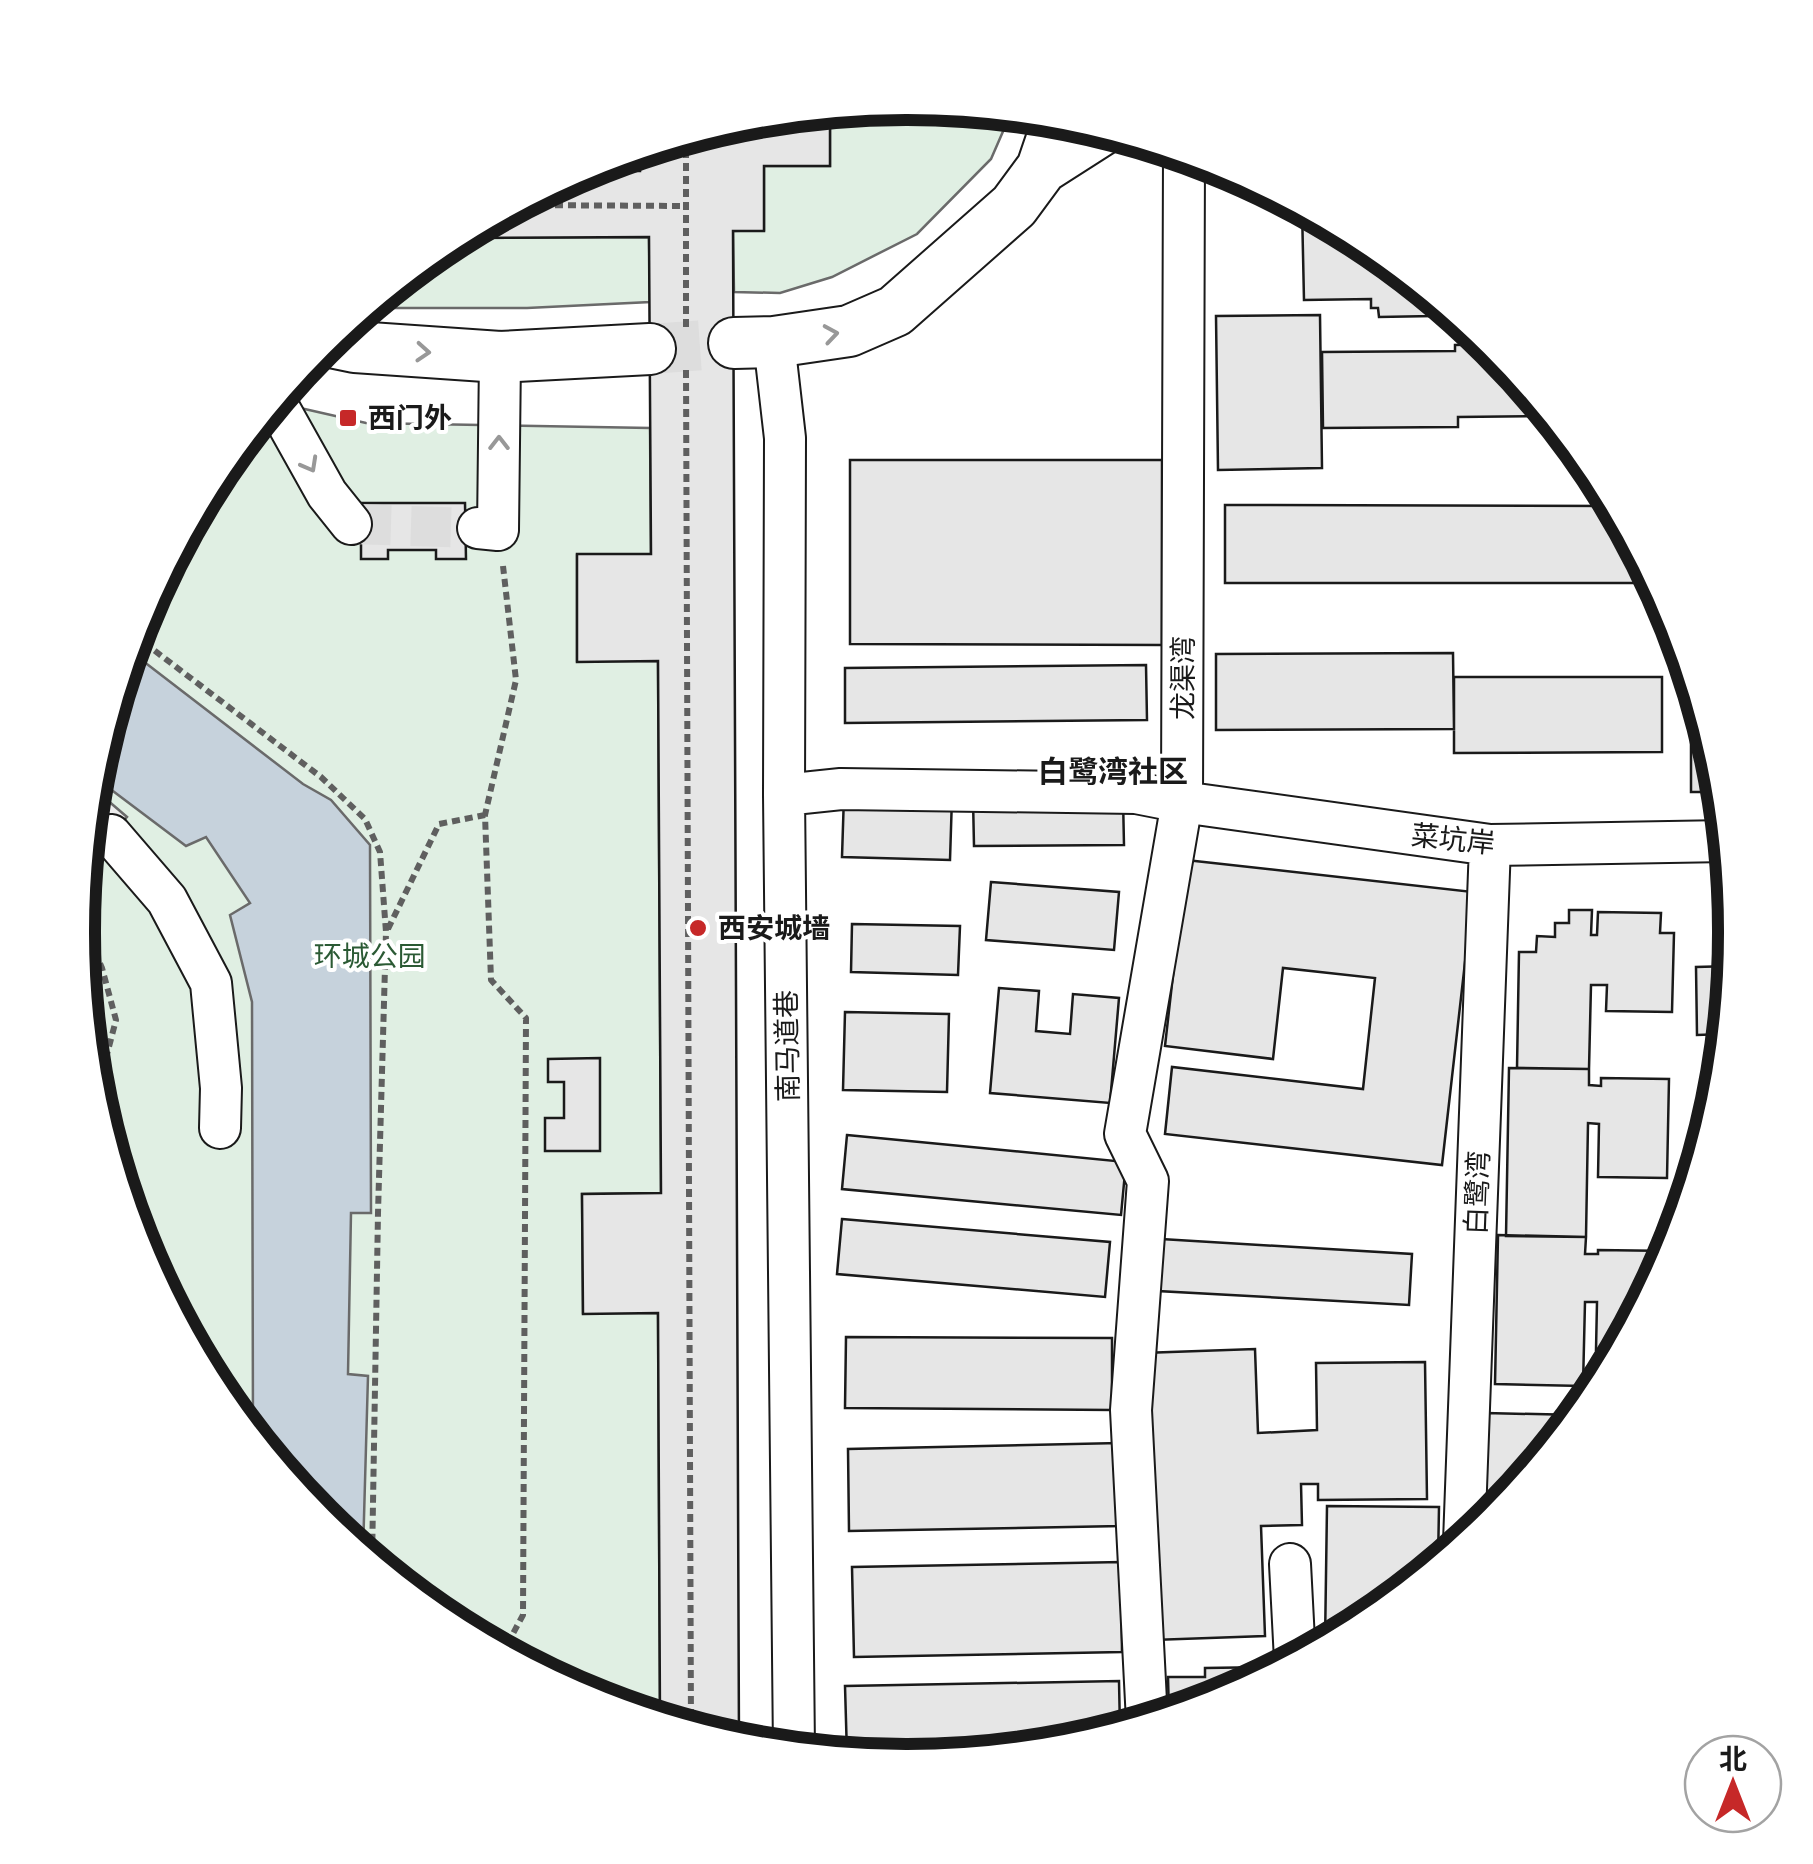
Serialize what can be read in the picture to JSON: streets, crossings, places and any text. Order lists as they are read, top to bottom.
{
  "streets": {
    "street": [
      "龙渠湾",
      "菜坑岸",
      "南马道巷",
      "白鹭湾"
    ]
  },
  "crossings": [
    ["龙渠湾", "菜坑岸"],
    ["菜坑岸", "白鹭湾"]
  ],
  "districts": ["白鹭湾社区"],
  "parks": ["环城公园"],
  "places": {
    "transit": ["西门外"],
    "other": ["西安城墙"]
  },
  "north": "top"
}
